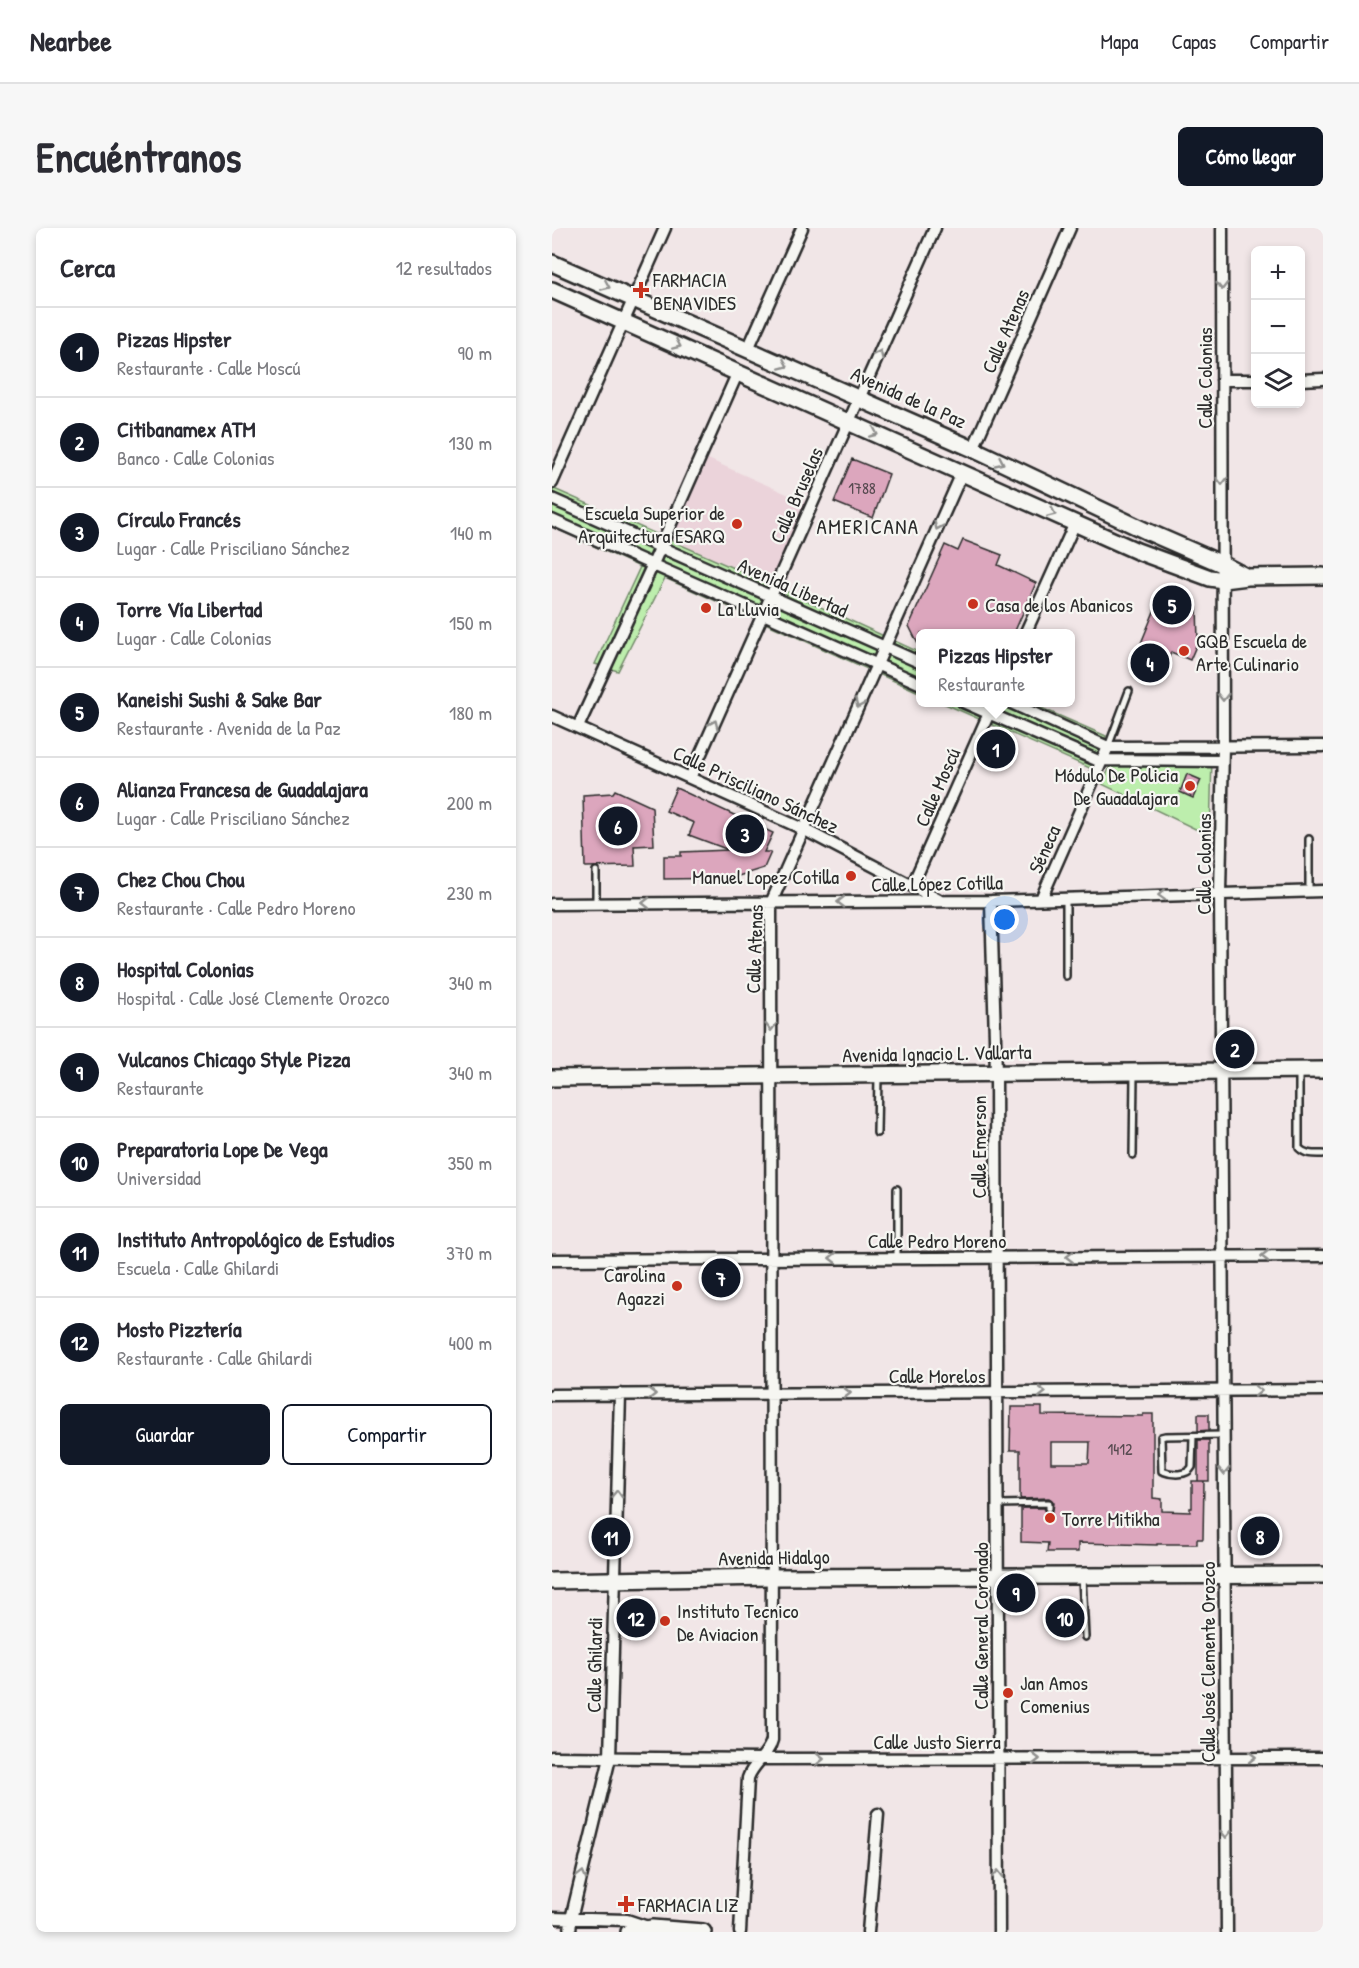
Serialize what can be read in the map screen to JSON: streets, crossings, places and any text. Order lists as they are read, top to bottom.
{
  "streets": {
    "main road": ["Avenida de la Paz", "Avenida Ignacio L. Vallarta", "Avenida Hidalgo"],
    "street": [
      "Calle Atenas",
      "Calle Colonias",
      "Calle Bruselas",
      "Avenida Libertad",
      "Calle Moscú",
      "Calle Prisciliano Sánchez",
      "Séneca",
      "Calle López Cotilla",
      "Calle Emerson",
      "Calle Pedro Moreno",
      "Calle Morelos",
      "Calle General Coronado",
      "Calle José Clemente Orozco",
      "Calle Ghilardi",
      "Calle Justo Sierra"
    ]
  },
  "crossings": [
    ["Calle Atenas", "Avenida de la Paz"],
    ["Calle Atenas", "Avenida Libertad"],
    ["Calle Atenas", "Calle Prisciliano Sánchez"],
    ["Calle Atenas", "Calle López Cotilla"],
    ["Calle Atenas", "Avenida Ignacio L. Vallarta"],
    ["Calle Atenas", "Calle Pedro Moreno"],
    ["Calle Atenas", "Calle Morelos"],
    ["Calle Atenas", "Avenida Hidalgo"],
    ["Calle Atenas", "Calle Justo Sierra"],
    ["Calle Colonias", "Avenida de la Paz"],
    ["Calle Colonias", "Calle López Cotilla"],
    ["Calle Colonias", "Avenida Ignacio L. Vallarta"],
    ["Calle Colonias", "Calle Pedro Moreno"],
    ["Calle Colonias", "Calle Morelos"],
    ["Calle Colonias", "Calle José Clemente Orozco"],
    ["Avenida de la Paz", "Calle Bruselas"],
    ["Calle Bruselas", "Avenida Libertad"],
    ["Calle Bruselas", "Calle Prisciliano Sánchez"],
    ["Calle Moscú", "Calle Prisciliano Sánchez"],
    ["Calle Prisciliano Sánchez", "Calle López Cotilla"],
    ["Séneca", "Calle López Cotilla"],
    ["Calle López Cotilla", "Calle Emerson"],
    ["Avenida Ignacio L. Vallarta", "Calle Emerson"],
    ["Calle Emerson", "Calle Pedro Moreno"],
    ["Calle Emerson", "Calle Morelos"],
    ["Calle Emerson", "Calle General Coronado"],
    ["Calle Morelos", "Calle General Coronado"],
    ["Calle Morelos", "Calle José Clemente Orozco"],
    ["Calle Morelos", "Calle Ghilardi"],
    ["Avenida Hidalgo", "Calle General Coronado"],
    ["Avenida Hidalgo", "Calle José Clemente Orozco"],
    ["Avenida Hidalgo", "Calle Ghilardi"],
    ["Calle General Coronado", "Calle Justo Sierra"],
    ["Calle José Clemente Orozco", "Calle Justo Sierra"],
    ["Calle Ghilardi", "Calle Justo Sierra"]
  ],
  "one_way": [
    "Calle Colonias",
    "Calle Bruselas",
    "Calle López Cotilla",
    "Calle Pedro Moreno",
    "Calle Morelos",
    "Calle José Clemente Orozco",
    "Calle Ghilardi",
    "Calle Justo Sierra"
  ],
  "districts": ["AMERICANA"],
  "places": {
    "health": ["FARMACIA BENAVIDES", "FARMACIA LIZ"],
    "other": [
      "Escuela Superior de Arquitectura ESARQ",
      "Casa de los Abanicos",
      "La Lluvia",
      "GQB Escuela de Arte Culinario",
      "Módulo De Policia De Guadalajara",
      "Manuel Lopez Cotilla",
      "Carolina Agazzi",
      "Torre Mitikha",
      "Instituto Tecnico De Aviacion",
      "Jan Amos Comenius"
    ]
  },
  "house_numbers": ["1788", "1412"],
  "page": {
    "header": "Nearbee",
    "nav": ["Mapa", "Capas", "Compartir"],
    "buttons": [
      "Cómo llegar",
      ["Guardar", "Compartir"]
    ],
    "title": "Encuéntranos",
    "heading": ["Cerca", "12 resultados"],
    "map_buttons": ["+", "−"],
    "list": [
      {
        "mark": "1",
        "name": "Pizzas Hipster",
        "note": "Restaurante · Calle Moscú",
        "value": "90 m"
      },
      {
        "mark": "2",
        "name": "Citibanamex ATM",
        "note": "Banco · Calle Colonias",
        "value": "130 m"
      },
      {
        "mark": "3",
        "name": "Círculo Francés",
        "note": "Lugar · Calle Prisciliano Sánchez",
        "value": "140 m"
      },
      {
        "mark": "4",
        "name": "Torre Vía Libertad",
        "note": "Lugar · Calle Colonias",
        "value": "150 m"
      },
      {
        "mark": "5",
        "name": "Kaneishi Sushi & Sake Bar",
        "note": "Restaurante · Avenida de la Paz",
        "value": "180 m"
      },
      {
        "mark": "6",
        "name": "Alianza Francesa de Guadalajara",
        "note": "Lugar · Calle Prisciliano Sánchez",
        "value": "200 m"
      },
      {
        "mark": "7",
        "name": "Chez Chou Chou",
        "note": "Restaurante · Calle Pedro Moreno",
        "value": "230 m"
      },
      {
        "mark": "8",
        "name": "Hospital Colonias",
        "note": "Hospital · Calle José Clemente Orozco",
        "value": "340 m"
      },
      {
        "mark": "9",
        "name": "Vulcanos Chicago Style Pizza",
        "note": "Restaurante",
        "value": "340 m"
      },
      {
        "mark": "10",
        "name": "Preparatoria Lope De Vega",
        "note": "Universidad",
        "value": "350 m"
      },
      {
        "mark": "11",
        "name": "Instituto Antropológico de Estudios",
        "note": "Escuela · Calle Ghilardi",
        "value": "370 m"
      },
      {
        "mark": "12",
        "name": "Mosto Pizztería",
        "note": "Restaurante · Calle Ghilardi",
        "value": "400 m"
      }
    ],
    "pins": [
      "5",
      "4",
      "1",
      "6",
      "3",
      "2",
      "7",
      "8",
      "11",
      "9",
      "10",
      "12"
    ],
    "popup": ["Pizzas Hipster", "Restaurante"]
  }
}
